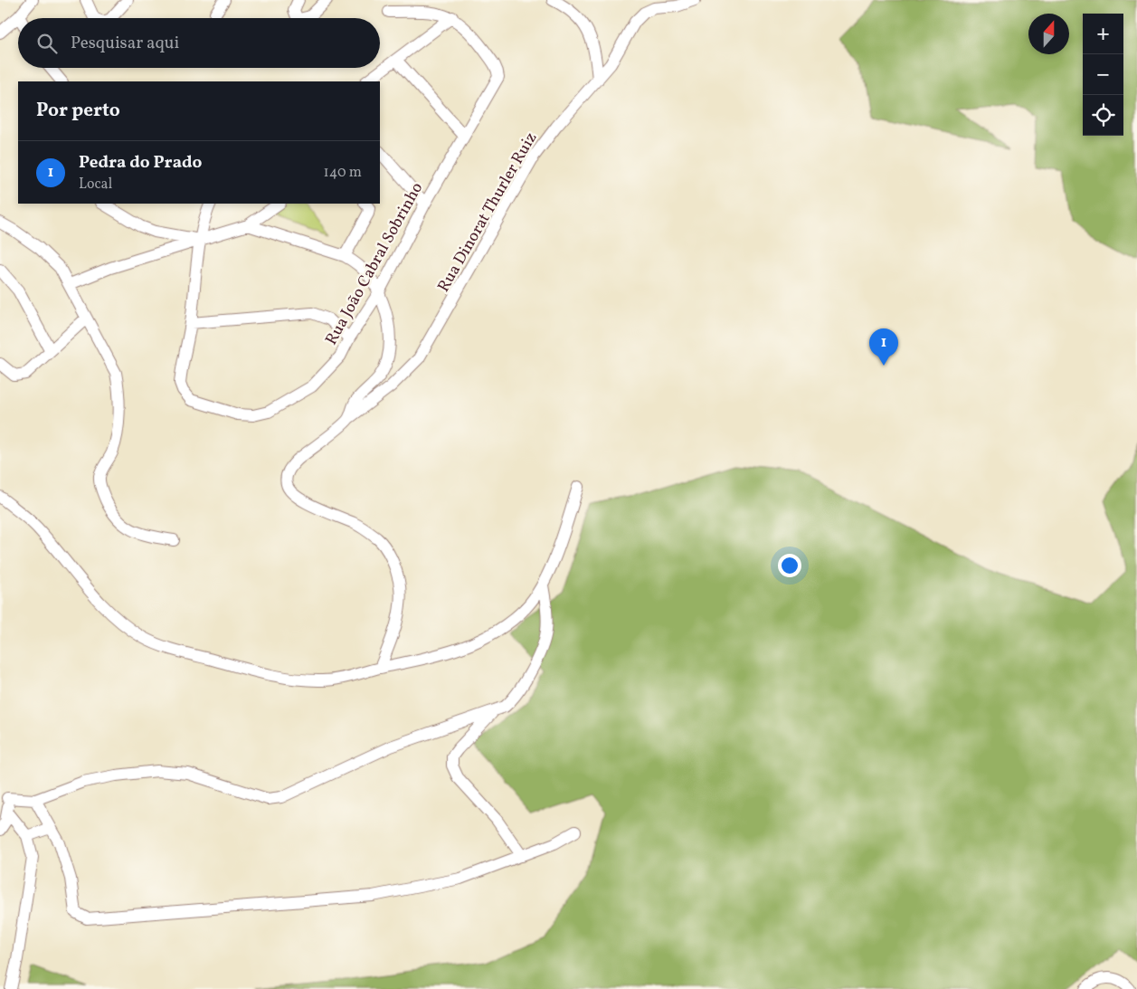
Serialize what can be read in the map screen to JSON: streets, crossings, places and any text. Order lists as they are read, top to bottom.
{
  "streets": {
    "street": ["Rua Dinorat Thurler Ruiz", "Rua João Cabral Sobrinho"]
  },
  "crossings": [
    ["Rua Dinorat Thurler Ruiz", "Rua João Cabral Sobrinho"]
  ],
  "north": "top",
  "page": {
    "map_buttons": ["+", "−"],
    "search": "Pesquisar aqui",
    "heading": "Por perto",
    "list": [
      {
        "mark": "1",
        "name": "Pedra do Prado",
        "note": "Local",
        "value": "140 m"
      }
    ],
    "pins": "1"
  }
}
